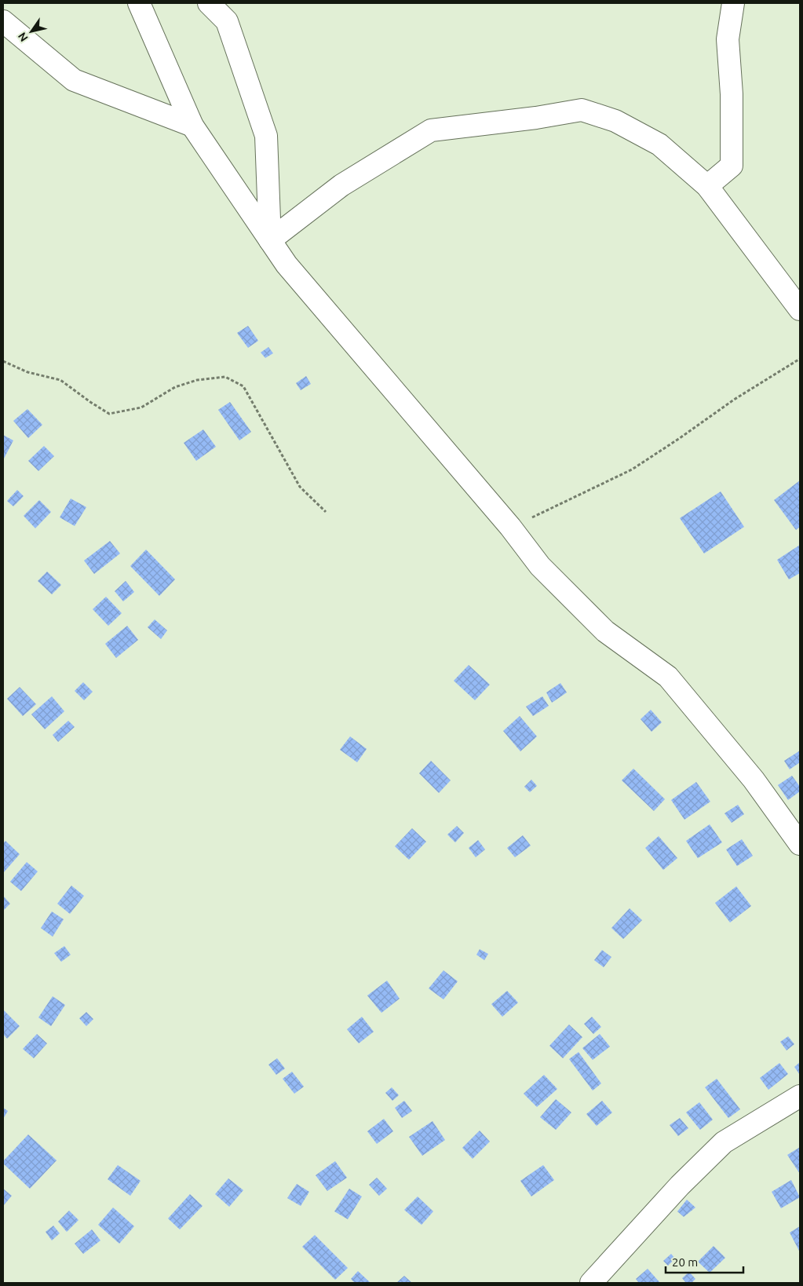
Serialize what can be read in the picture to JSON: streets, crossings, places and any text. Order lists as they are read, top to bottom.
{
  "scale_bar": "20 m",
  "north": "bottom left"
}
